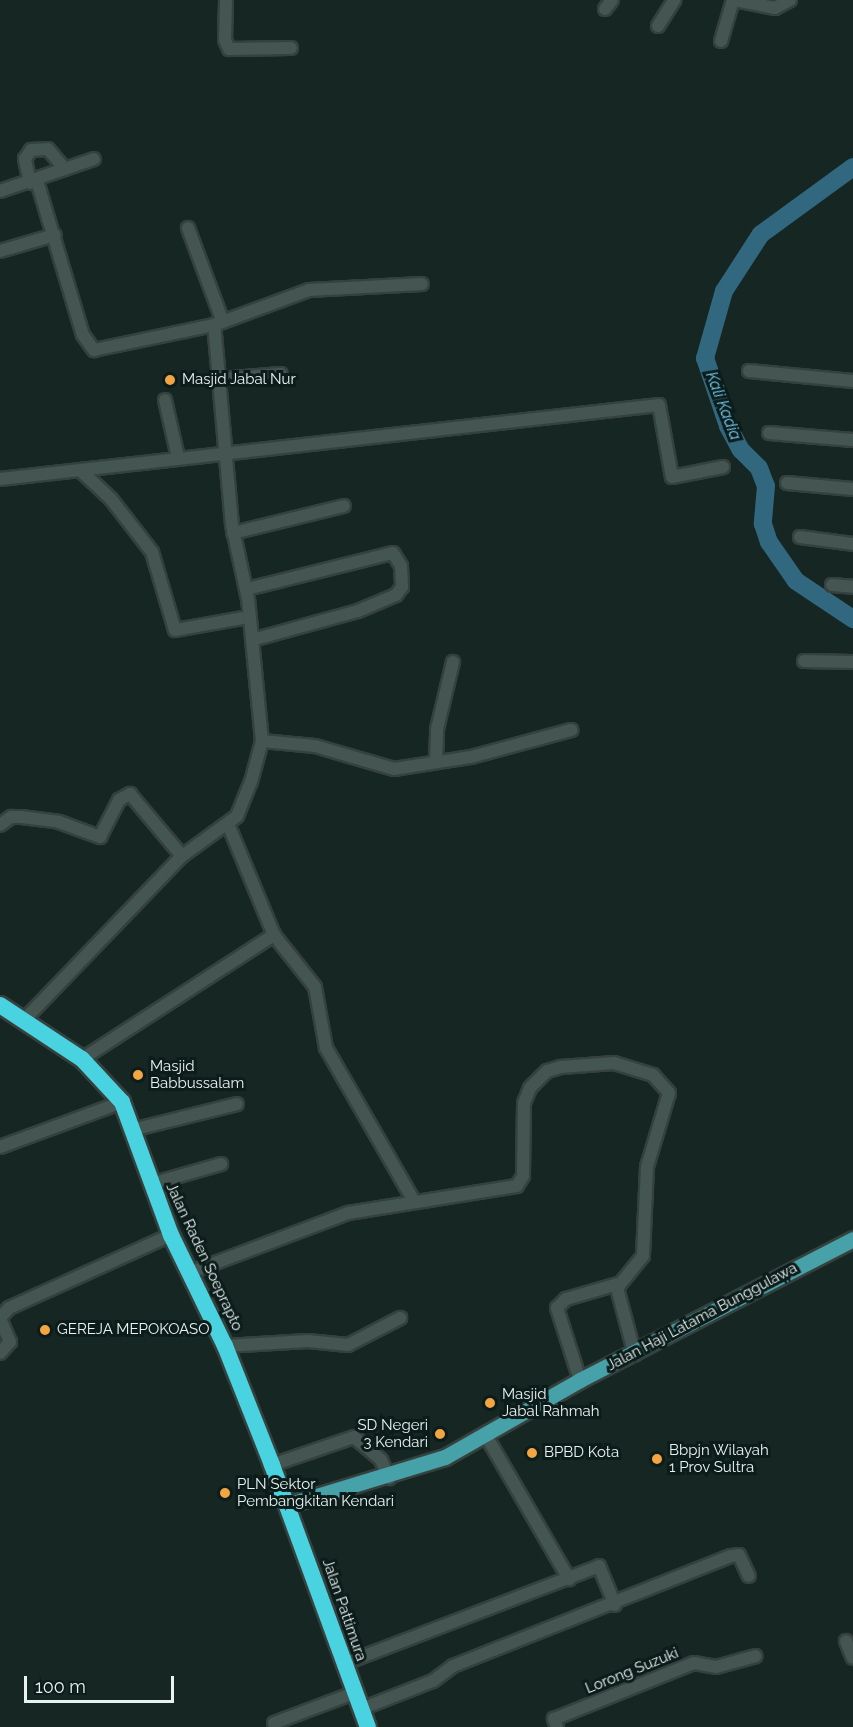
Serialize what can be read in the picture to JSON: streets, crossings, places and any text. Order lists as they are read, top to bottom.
{
  "streets": {
    "highway": ["Jalan Raden Soeprapto", "Jalan Pattimura"],
    "main road": ["Jalan Haji Latama Bunggulawa"],
    "street": ["Lorong Suzuki"]
  },
  "crossings": [
    ["Jalan Raden Soeprapto", "Jalan Haji Latama Bunggulawa"],
    ["Jalan Raden Soeprapto", "Jalan Pattimura"],
    ["Jalan Haji Latama Bunggulawa", "Jalan Pattimura"]
  ],
  "water": ["Kali Kadia"],
  "places": [
    "Masjid Jabal Nur",
    "Masjid Babbussalam",
    "GEREJA MEPOKOASO",
    "Masjid Jabal Rahmah",
    "SD Negeri 3 Kendari",
    "BPBD Kota",
    "Bbpjn Wilayah 1 Prov Sultra",
    "PLN Sektor Pembangkitan Kendari"
  ],
  "scale_bar": "100 m"
}
